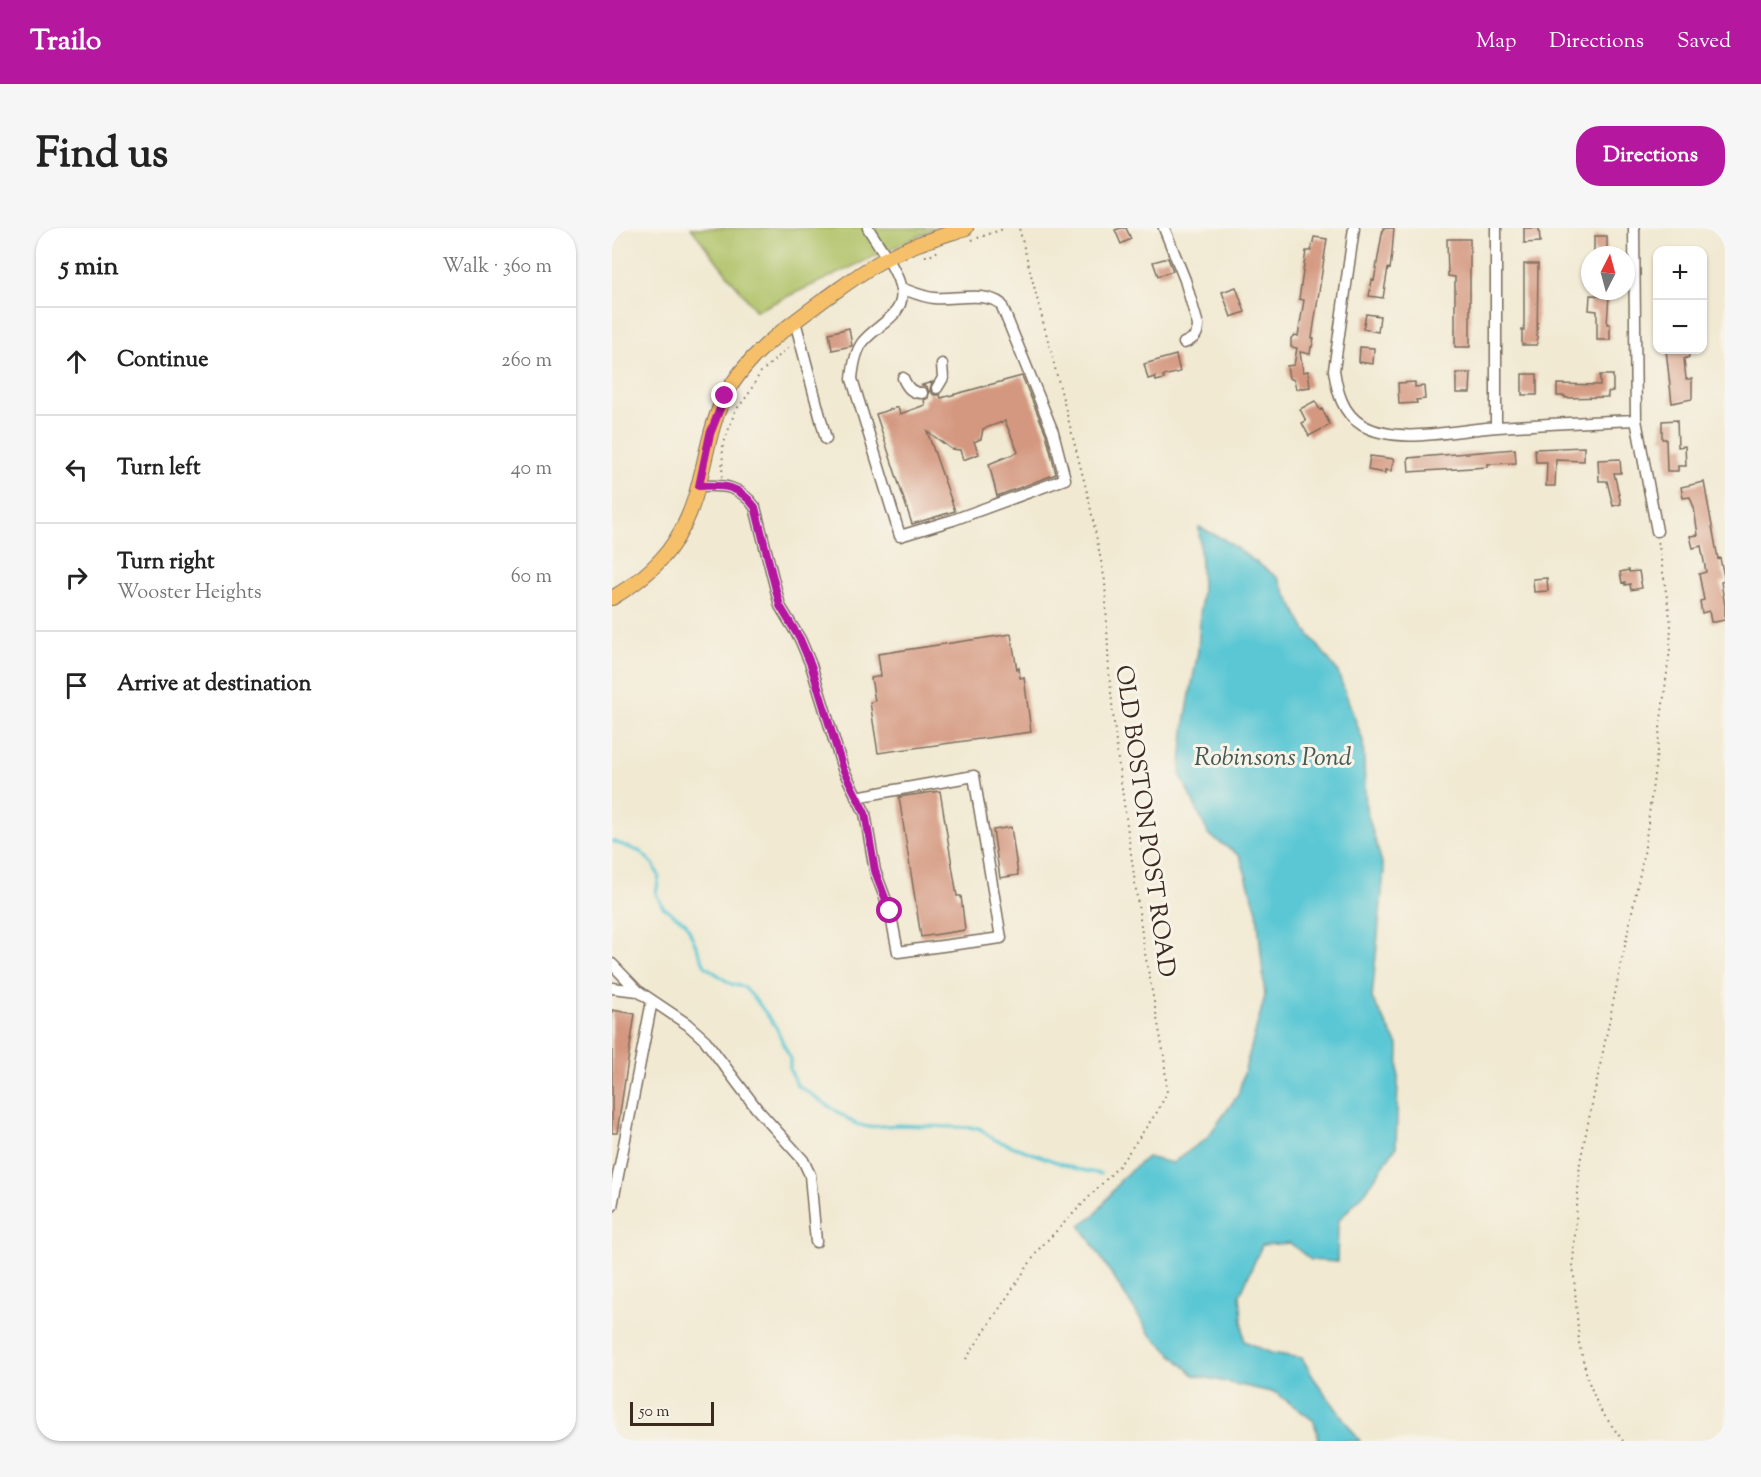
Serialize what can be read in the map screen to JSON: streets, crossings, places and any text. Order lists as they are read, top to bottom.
{
  "streets": {
    "path": ["OLD BOSTON POST ROAD"]
  },
  "water": ["Robinsons Pond"],
  "scale_bar": "50 m",
  "north": "top",
  "page": {
    "header": "Trailo",
    "nav": ["Map", "Directions", "Saved"],
    "title": "Find us",
    "buttons": "Directions",
    "heading": ["5 min", "Walk · 360 m"],
    "map_buttons": ["+", "−"],
    "list": [
      ["Continue", "260 m"],
      ["Turn left", "40 m"],
      ["Turn right", "Wooster Heights", "60 m"],
      "Arrive at destination"
    ],
    "scale": "50 m"
  }
}
